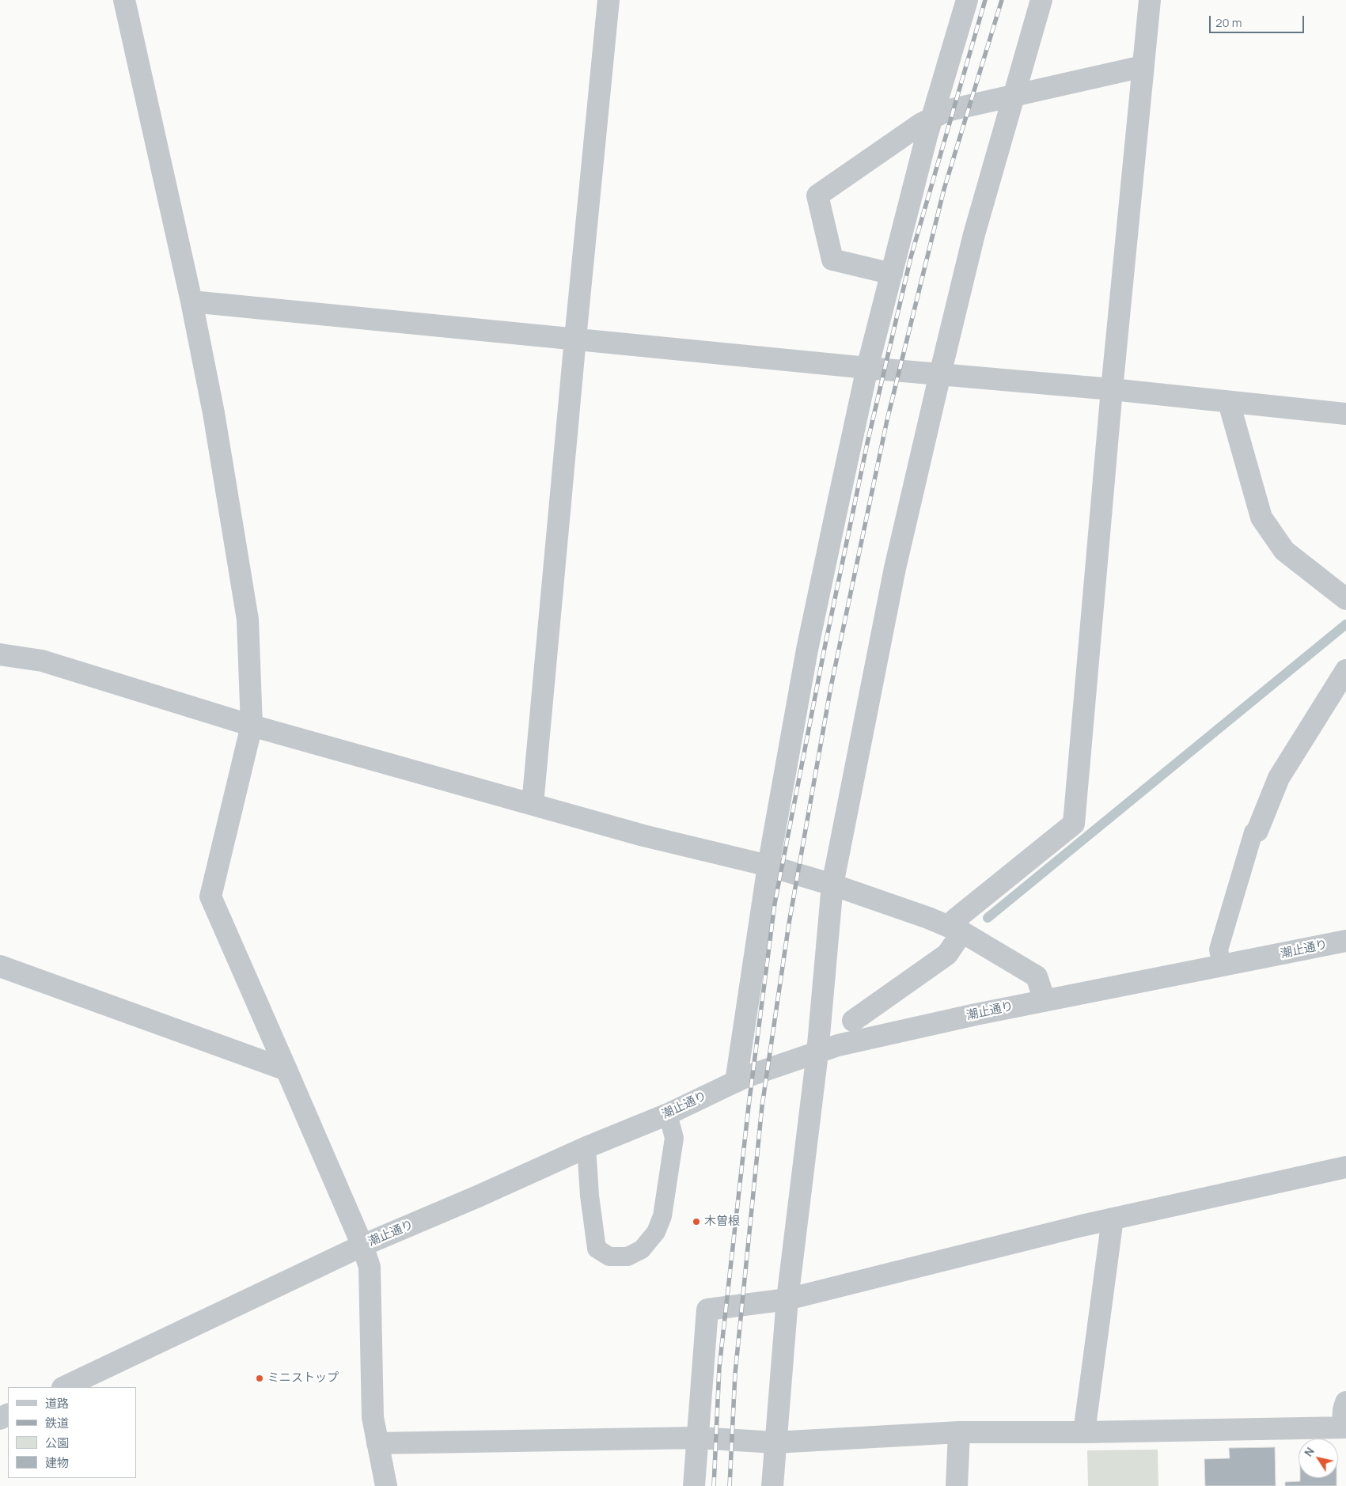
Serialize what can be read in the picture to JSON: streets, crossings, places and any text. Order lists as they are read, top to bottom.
{
  "streets": {
    "street": ["潮止通り"]
  },
  "places": ["木曽根", "ミニストップ"],
  "legend": [
    "道路",
    "鉄道",
    "公園",
    "建物"
  ],
  "scale_bar": "20 m",
  "north": "top left"
}
